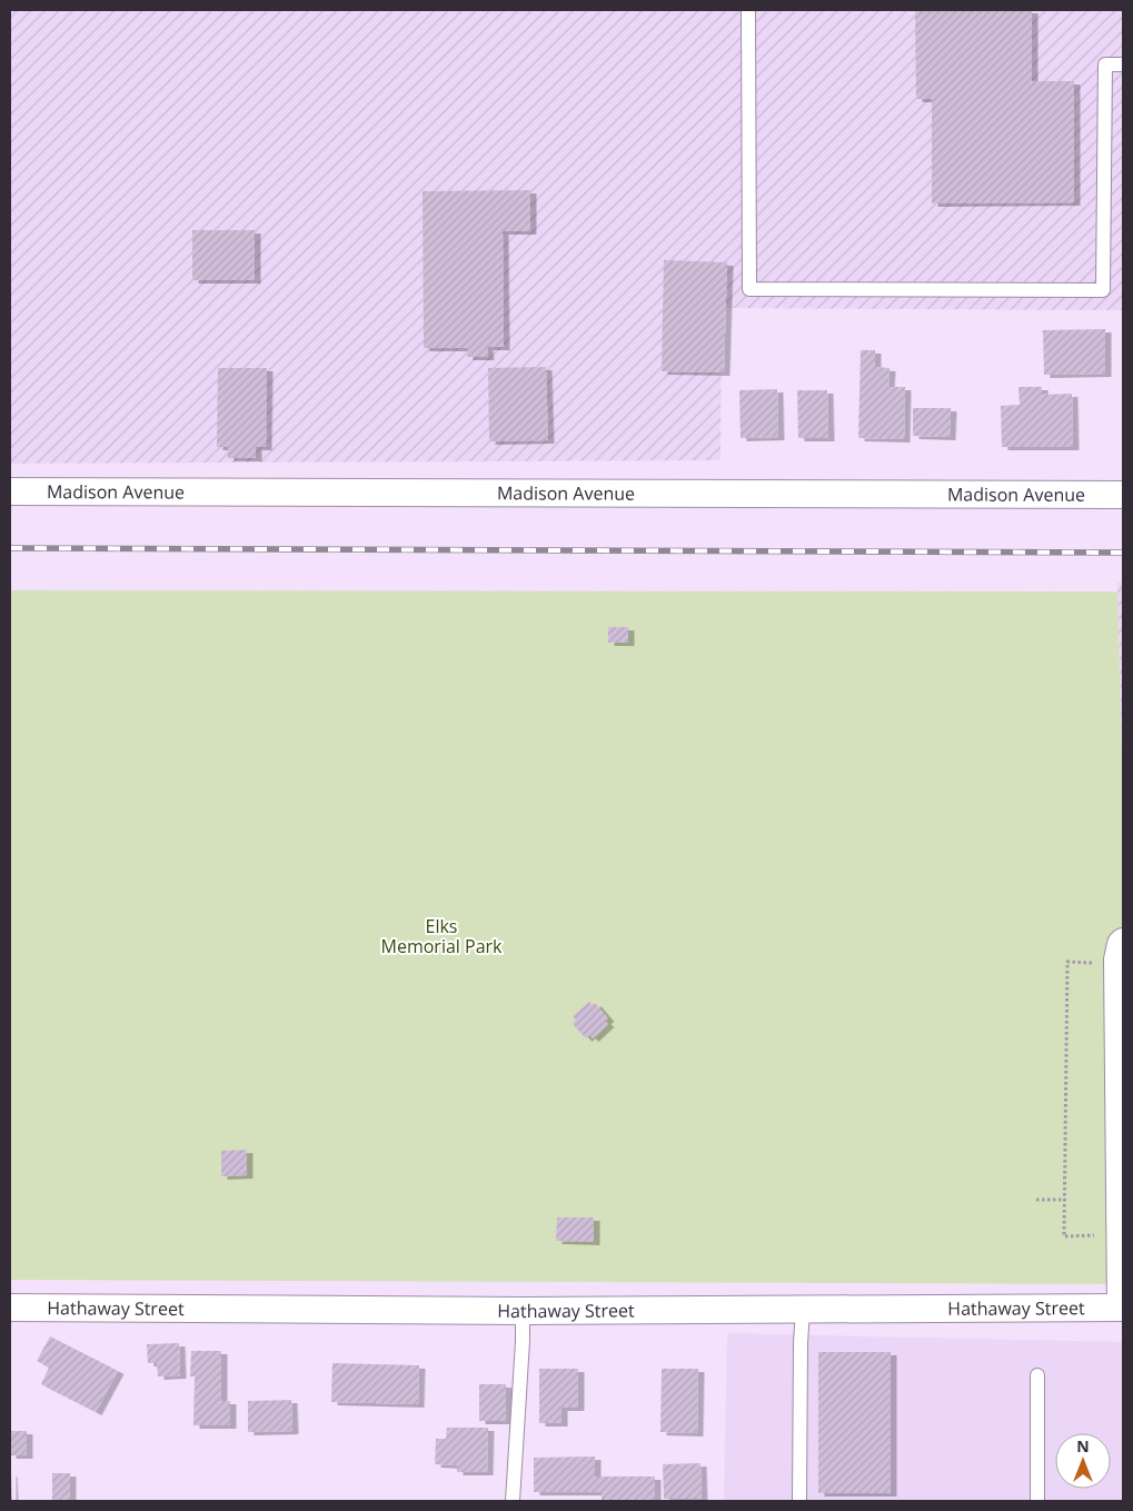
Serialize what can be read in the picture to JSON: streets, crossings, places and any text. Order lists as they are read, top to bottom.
{
  "streets": {
    "street": ["Madison Avenue", "Hathaway Street"]
  },
  "parks": ["Elks Memorial Park"],
  "north": "top"
}
